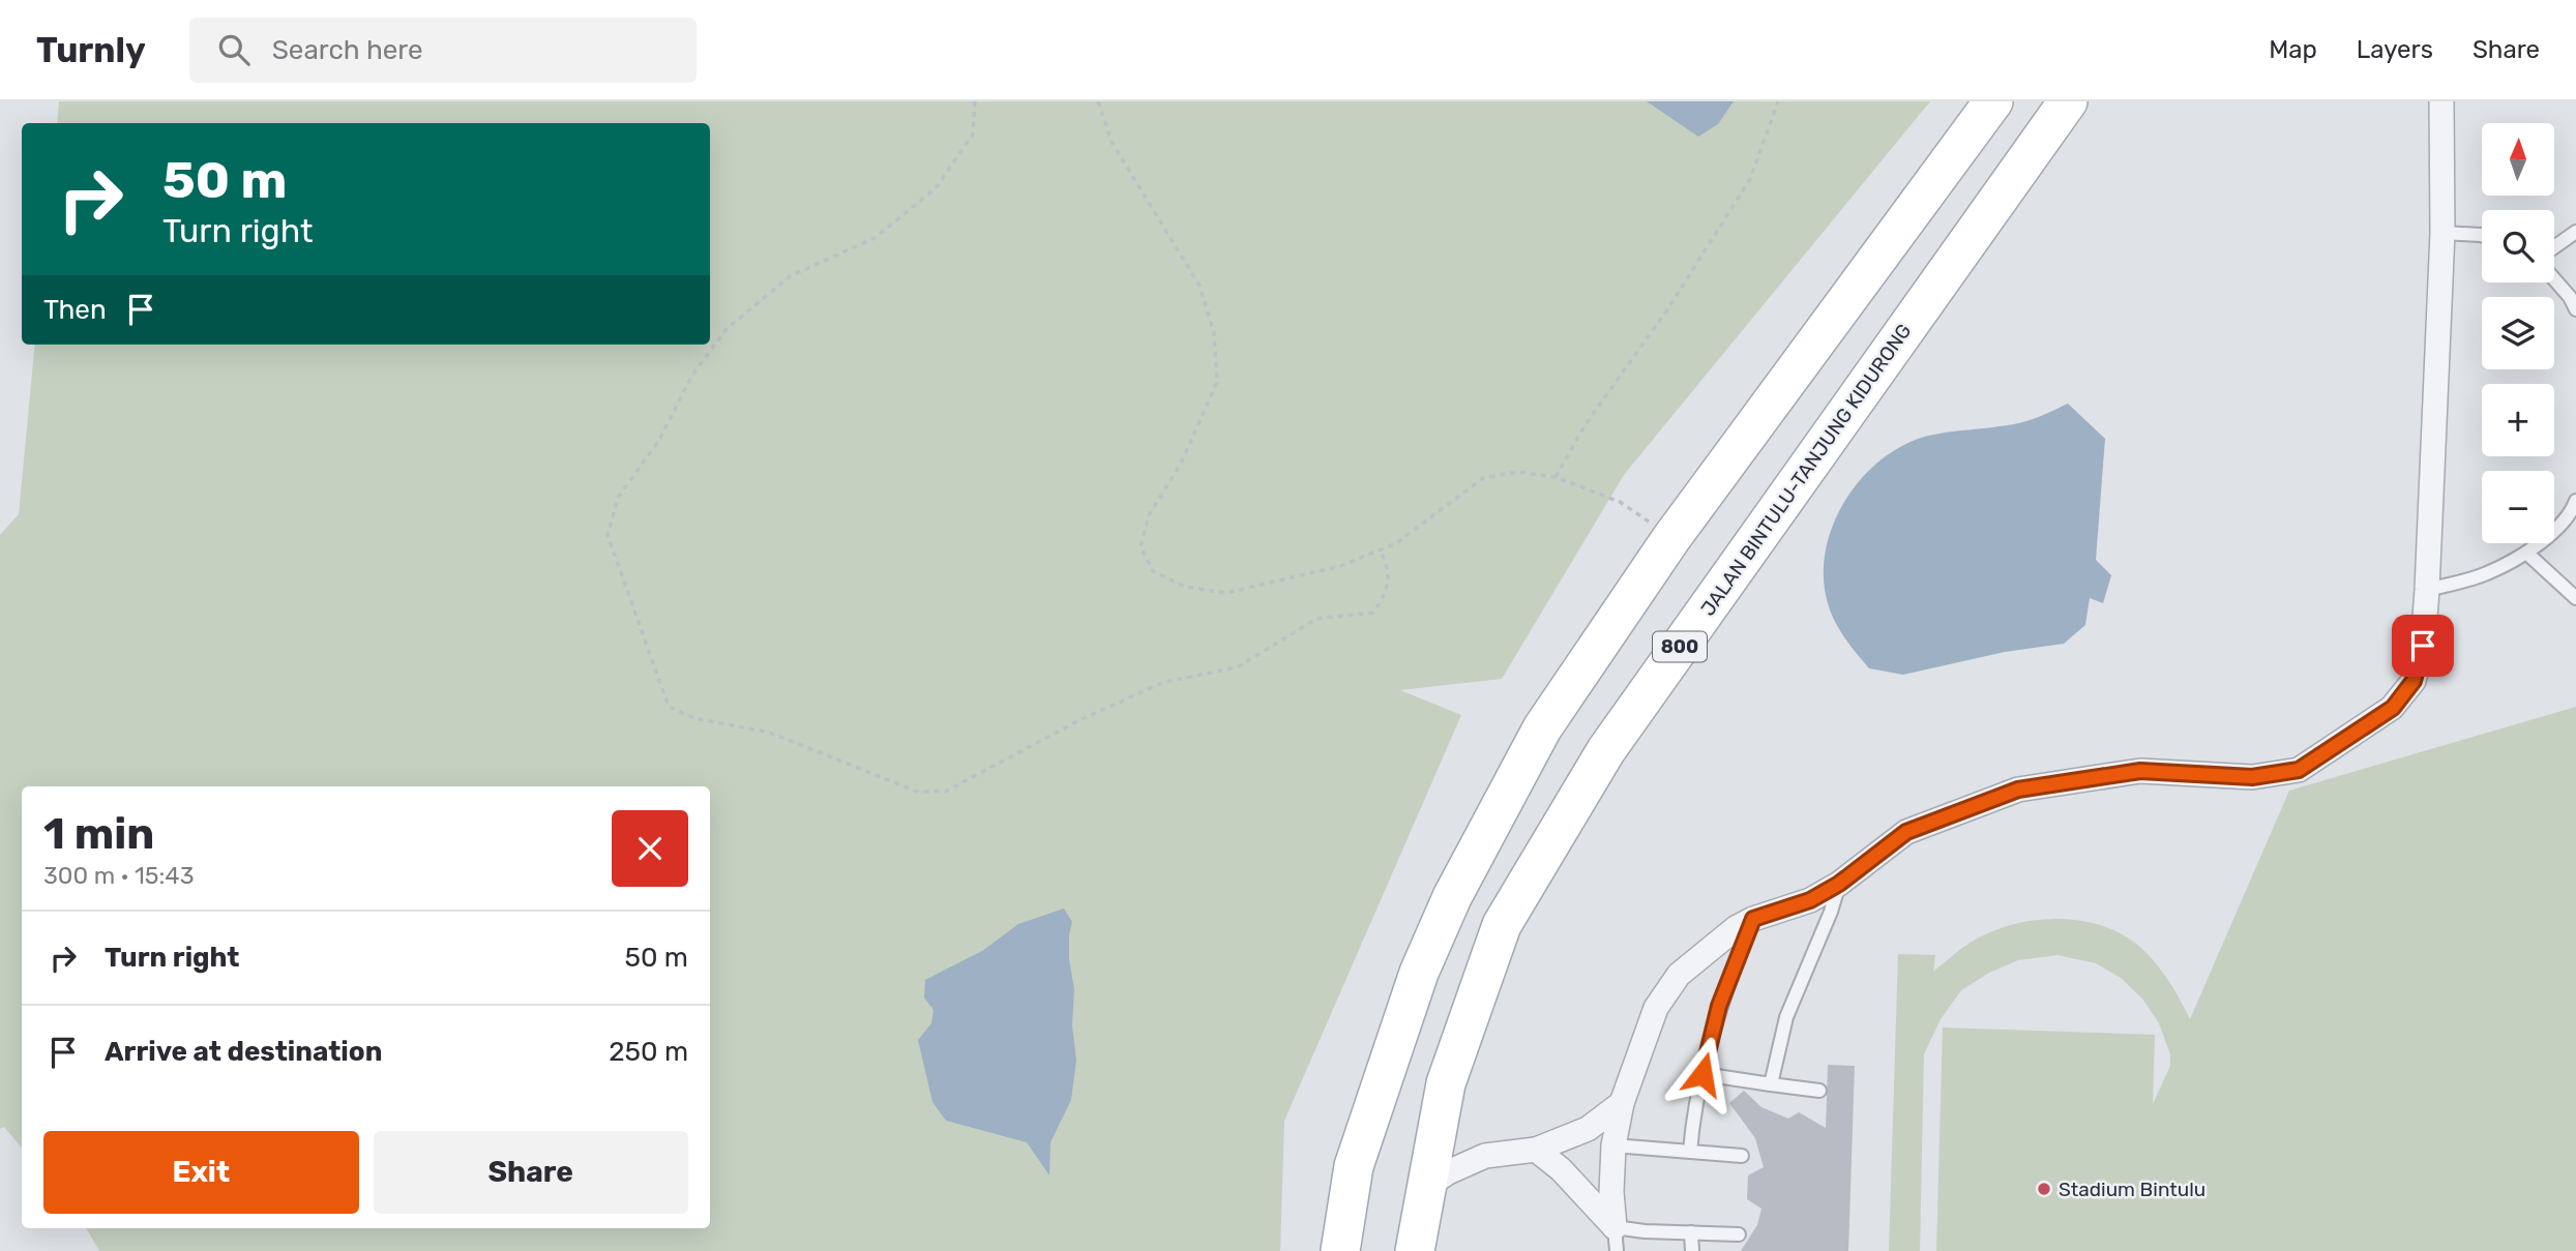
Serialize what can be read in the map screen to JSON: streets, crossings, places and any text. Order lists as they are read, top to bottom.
{
  "streets": {
    "main road": ["JALAN BINTULU-TANJUNG KIDURONG", "800"]
  },
  "places": ["Stadium Bintulu"],
  "north": "top",
  "page": {
    "header": "Turnly",
    "search": "Search here",
    "nav": ["Map", "Layers", "Share"],
    "map_buttons": ["+", "−"],
    "turn": ["50 m", "Turn right"],
    "then": "Then",
    "heading": ["1 min", "300 m · 15:43"],
    "list": [
      {
        "name": "Turn right",
        "value": "50 m"
      },
      {
        "name": "Arrive at destination",
        "value": "250 m"
      }
    ],
    "buttons": ["Exit", "Share"]
  }
}
